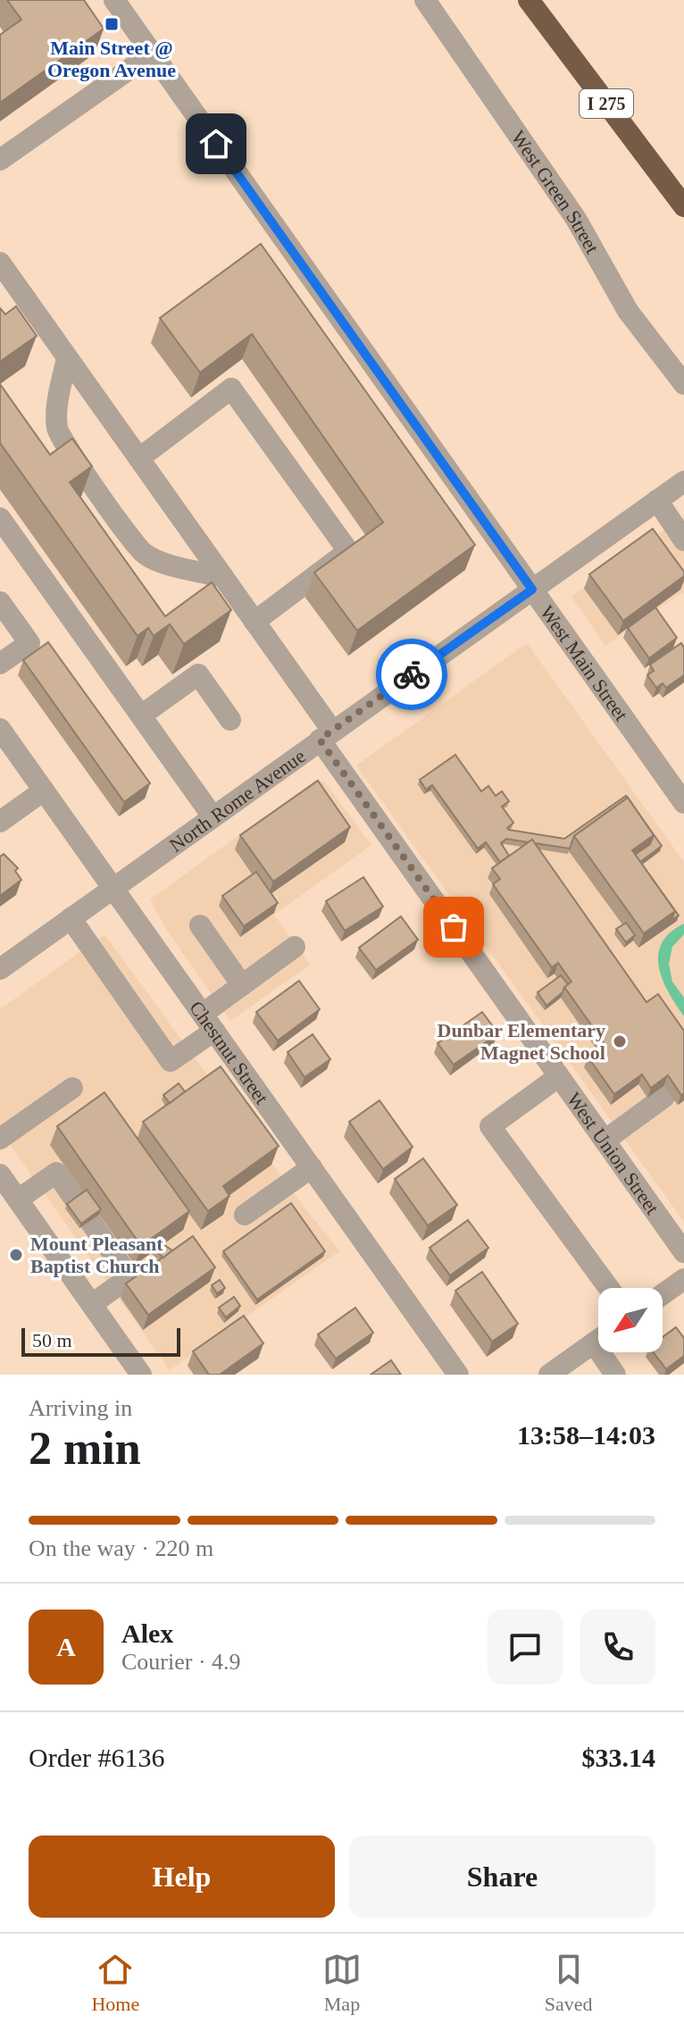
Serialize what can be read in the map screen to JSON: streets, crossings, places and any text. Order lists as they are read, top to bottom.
{
  "streets": {
    "highway": ["I 275"],
    "street": [
      "West Green Street",
      "West Main Street",
      "North Rome Avenue",
      "Chestnut Street",
      "West Union Street"
    ]
  },
  "crossings": [
    ["West Main Street", "North Rome Avenue"],
    ["North Rome Avenue", "Chestnut Street"],
    ["North Rome Avenue", "West Union Street"]
  ],
  "places": {
    "transit": ["Main Street @ Oregon Avenue"],
    "other": ["Dunbar Elementary Magnet School", "Mount Pleasant Baptist Church"]
  },
  "scale_bar": "50 m",
  "north": "bottom left",
  "page": {
    "scale": "50 m",
    "heading": ["2 min", "Arriving in", "13:58–14:03"],
    "panel": [
      "Alex",
      "Courier · 4.9",
      "Order #6136",
      "$33.14"
    ],
    "bar": "On the way · 220 m",
    "round": "A",
    "buttons": ["Help", "Share"],
    "tabs": ["Home", "Map", "Saved"]
  }
}
